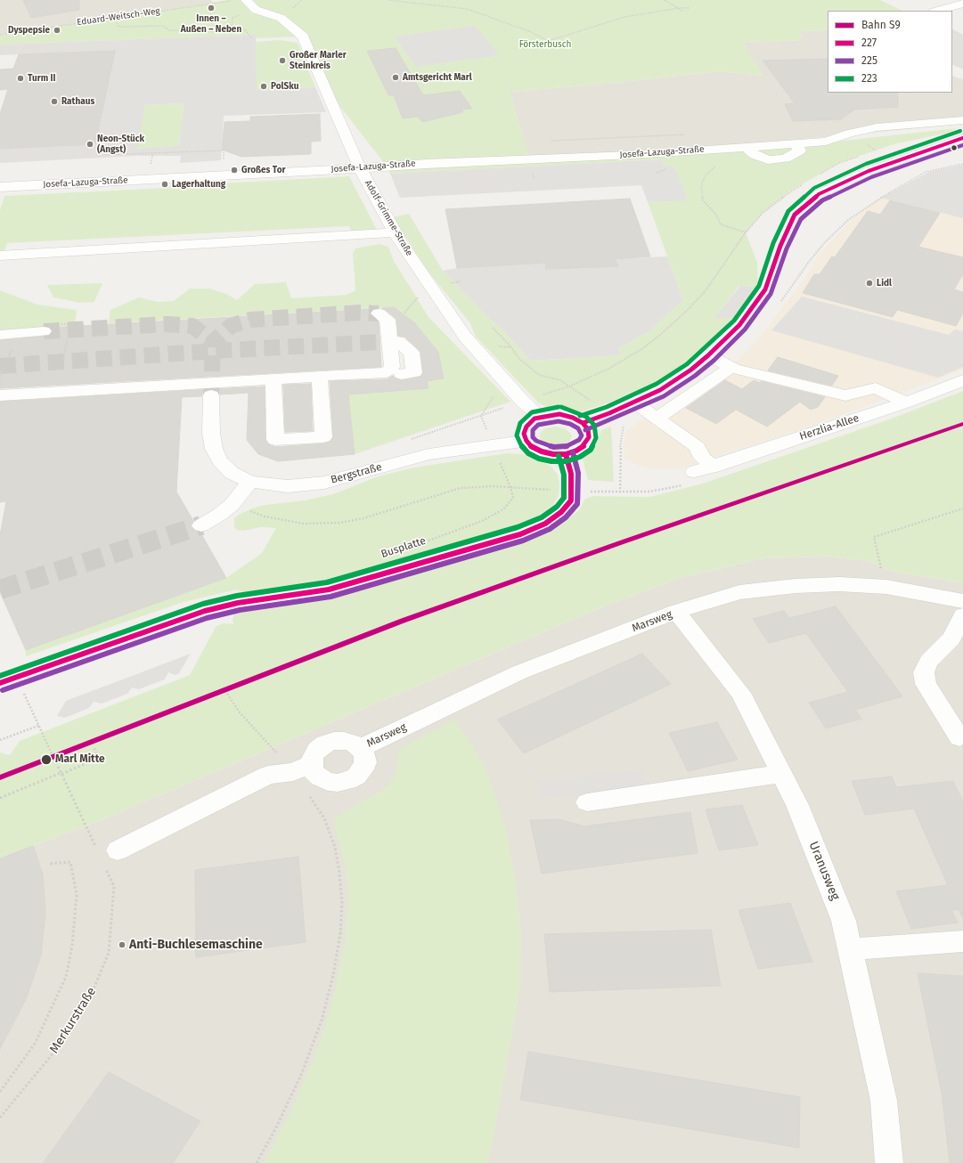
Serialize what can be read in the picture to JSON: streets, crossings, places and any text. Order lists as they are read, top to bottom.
{
  "streets": {
    "street": [
      "Josefa-Lazuga-Straße",
      "Adolf-Grimme-Straße",
      "Herzlia-Allee",
      "Bergstraße",
      "Marsweg",
      "Uranusweg"
    ],
    "path": ["Eduard-Weitsch-Weg", "Busplatte", "Merkurstraße"]
  },
  "crossings": [
    ["Josefa-Lazuga-Straße", "Adolf-Grimme-Straße"],
    ["Adolf-Grimme-Straße", "Bergstraße"],
    ["Adolf-Grimme-Straße", "Busplatte"],
    ["Bergstraße", "Busplatte"],
    ["Marsweg", "Uranusweg"]
  ],
  "parks": ["Försterbusch"],
  "places": [
    "Innen – Außen – Neben",
    "Dyspepsie",
    "Großer Marler Steinkreis",
    "Amtsgericht Marl",
    "Turm II",
    "PolSku",
    "Rathaus",
    "Neon-Stück (Angst)",
    "Großes Tor",
    "Lagerhaltung",
    "Lidl",
    "Marl Mitte",
    "Anti-Buchlesemaschine"
  ],
  "lines": [
    "transit line 223",
    "transit line 227",
    "transit line 225",
    "rail line S9"
  ],
  "legend": [
    "Bahn S9",
    "227",
    "225",
    "223"
  ]
}
